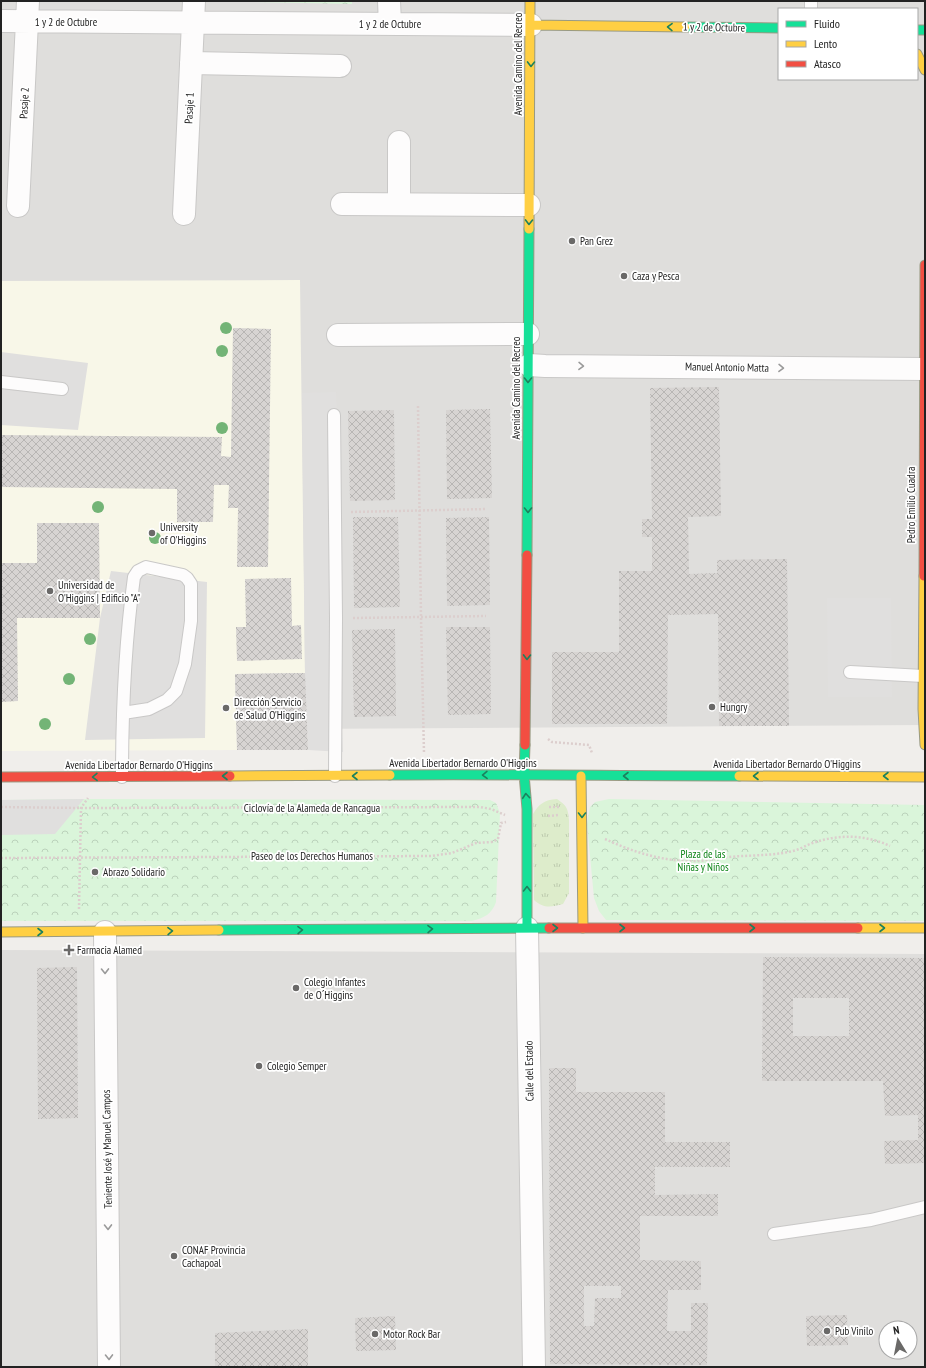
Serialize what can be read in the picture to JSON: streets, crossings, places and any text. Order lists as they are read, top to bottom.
{
  "streets": {
    "main road": [
      "1 y 2 de Octubre",
      "Avenida Camino del Recreo",
      "Pedro Emilio Cuadra",
      "Avenida Libertador Bernardo O'Higgins",
      "Calle del Estado"
    ],
    "street": [
      "Pasaje 2",
      "Pasaje 1",
      "Manuel Antonio Matta",
      "Teniente José y Manuel Campos"
    ],
    "path": ["Ciclovía de la Alameda de Rancagua", "Paseo de los Derechos Humanos"]
  },
  "crossings": [
    ["1 y 2 de Octubre", "Avenida Camino del Recreo"],
    ["1 y 2 de Octubre", "Pasaje 2"],
    ["1 y 2 de Octubre", "Pasaje 1"],
    ["Avenida Camino del Recreo", "Manuel Antonio Matta"],
    ["Avenida Camino del Recreo", "Avenida Libertador Bernardo O'Higgins"],
    ["Avenida Camino del Recreo", "Calle del Estado"],
    ["Manuel Antonio Matta", "Pedro Emilio Cuadra"],
    ["Avenida Libertador Bernardo O'Higgins", "Calle del Estado"],
    ["Ciclovía de la Alameda de Rancagua", "Paseo de los Derechos Humanos"],
    ["Ciclovía de la Alameda de Rancagua", "Calle del Estado"],
    ["Paseo de los Derechos Humanos", "Calle del Estado"]
  ],
  "one_way": [
    "Avenida Camino del Recreo",
    "Manuel Antonio Matta",
    "Avenida Libertador Bernardo O'Higgins",
    "Teniente José y Manuel Campos"
  ],
  "parks": ["Plaza de las Niñas y Niños"],
  "places": {
    "other": [
      "Pan Grez",
      "Caza y Pesca",
      "University of O'Higgins",
      "Universidad de O'Higgins | Edificio \"A\"",
      "Hungry",
      "Dirección Servicio de Salud O'Higgins",
      "Abrazo Solidario",
      "Colegio Infantes de O´Higgins",
      "Colegio Semper",
      "CONAF Provincia Cachapoal",
      "Pub Vinilo",
      "Motor Rock Bar"
    ],
    "health": ["Farmacia Alamed"]
  },
  "legend": ["Fluido", "Lento", "Atasco"],
  "north": "top"
}
